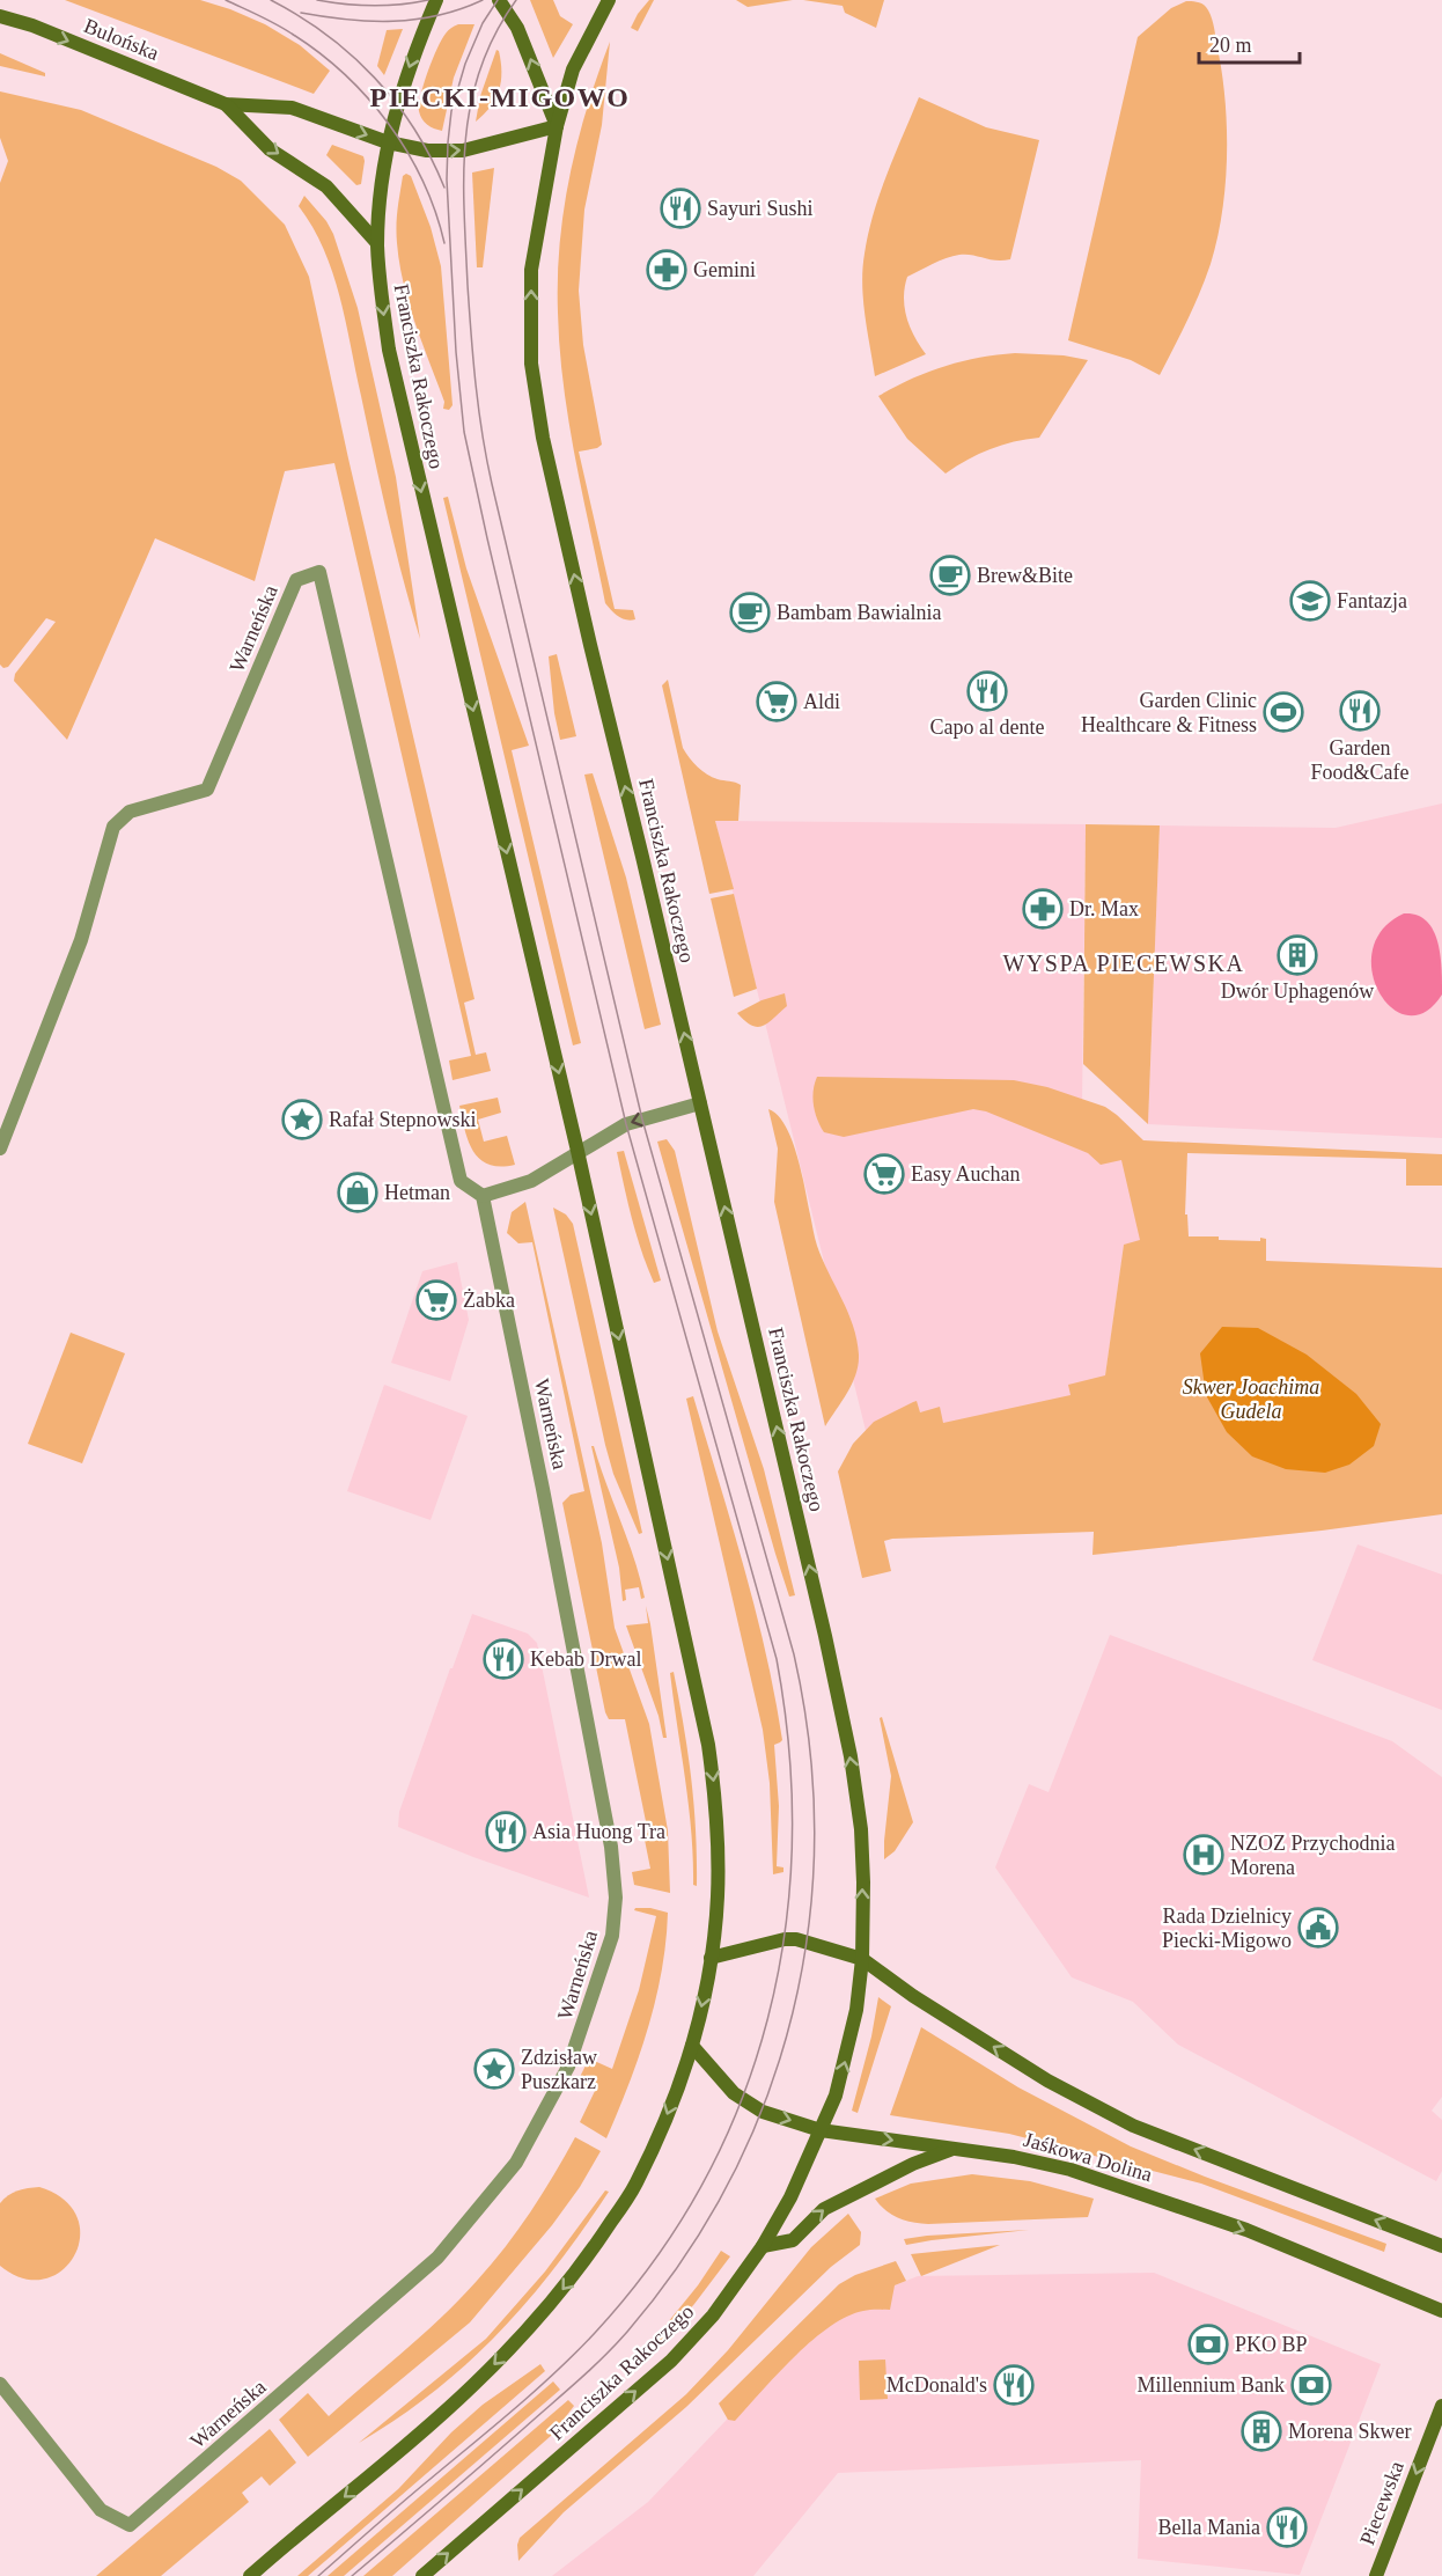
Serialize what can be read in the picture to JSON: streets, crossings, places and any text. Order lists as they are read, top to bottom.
{
  "streets": {
    "main road": [
      "Bulońska",
      "Franciszka Rakoczego",
      "Jaśkowa Dolina",
      "Piecewska"
    ],
    "street": ["Warneńska"]
  },
  "crossings": [
    ["Bulońska", "Franciszka Rakoczego"],
    ["Franciszka Rakoczego", "Jaśkowa Dolina"]
  ],
  "one_way": ["Bulońska", "Piecewska"],
  "districts": ["PIECKI-MIGOWO", "WYSPA PIECEWSKA"],
  "parks": ["Skwer Joachima Gudela"],
  "places": {
    "restaurant": [
      "Sayuri Sushi",
      "Capo al dente",
      "Garden Food&Cafe",
      "Kebab Drwal",
      "Asia Huong Tra",
      "McDonald's",
      "Bella Mania"
    ],
    "pharmacy": ["Gemini", "Dr. Max"],
    "cafe": ["Brew&Bite", "Bambam Bawialnia"],
    "school or university": ["Fantazja"],
    "supermarket": ["Aldi", "Easy Auchan", "Żabka"],
    "sports": ["Garden Clinic Healthcare & Fitness"],
    "building": ["Dwór Uphagenów", "Morena Skwer"],
    "place": ["Rafał Stepnowski", "Zdzisław Puszkarz"],
    "shop": ["Hetman"],
    "hospital": ["NZOZ Przychodnia Morena"],
    "public building": ["Rada Dzielnicy Piecki-Migowo"],
    "bank": ["PKO BP", "Millennium Bank"]
  },
  "scale_bar": "20 m"
}
